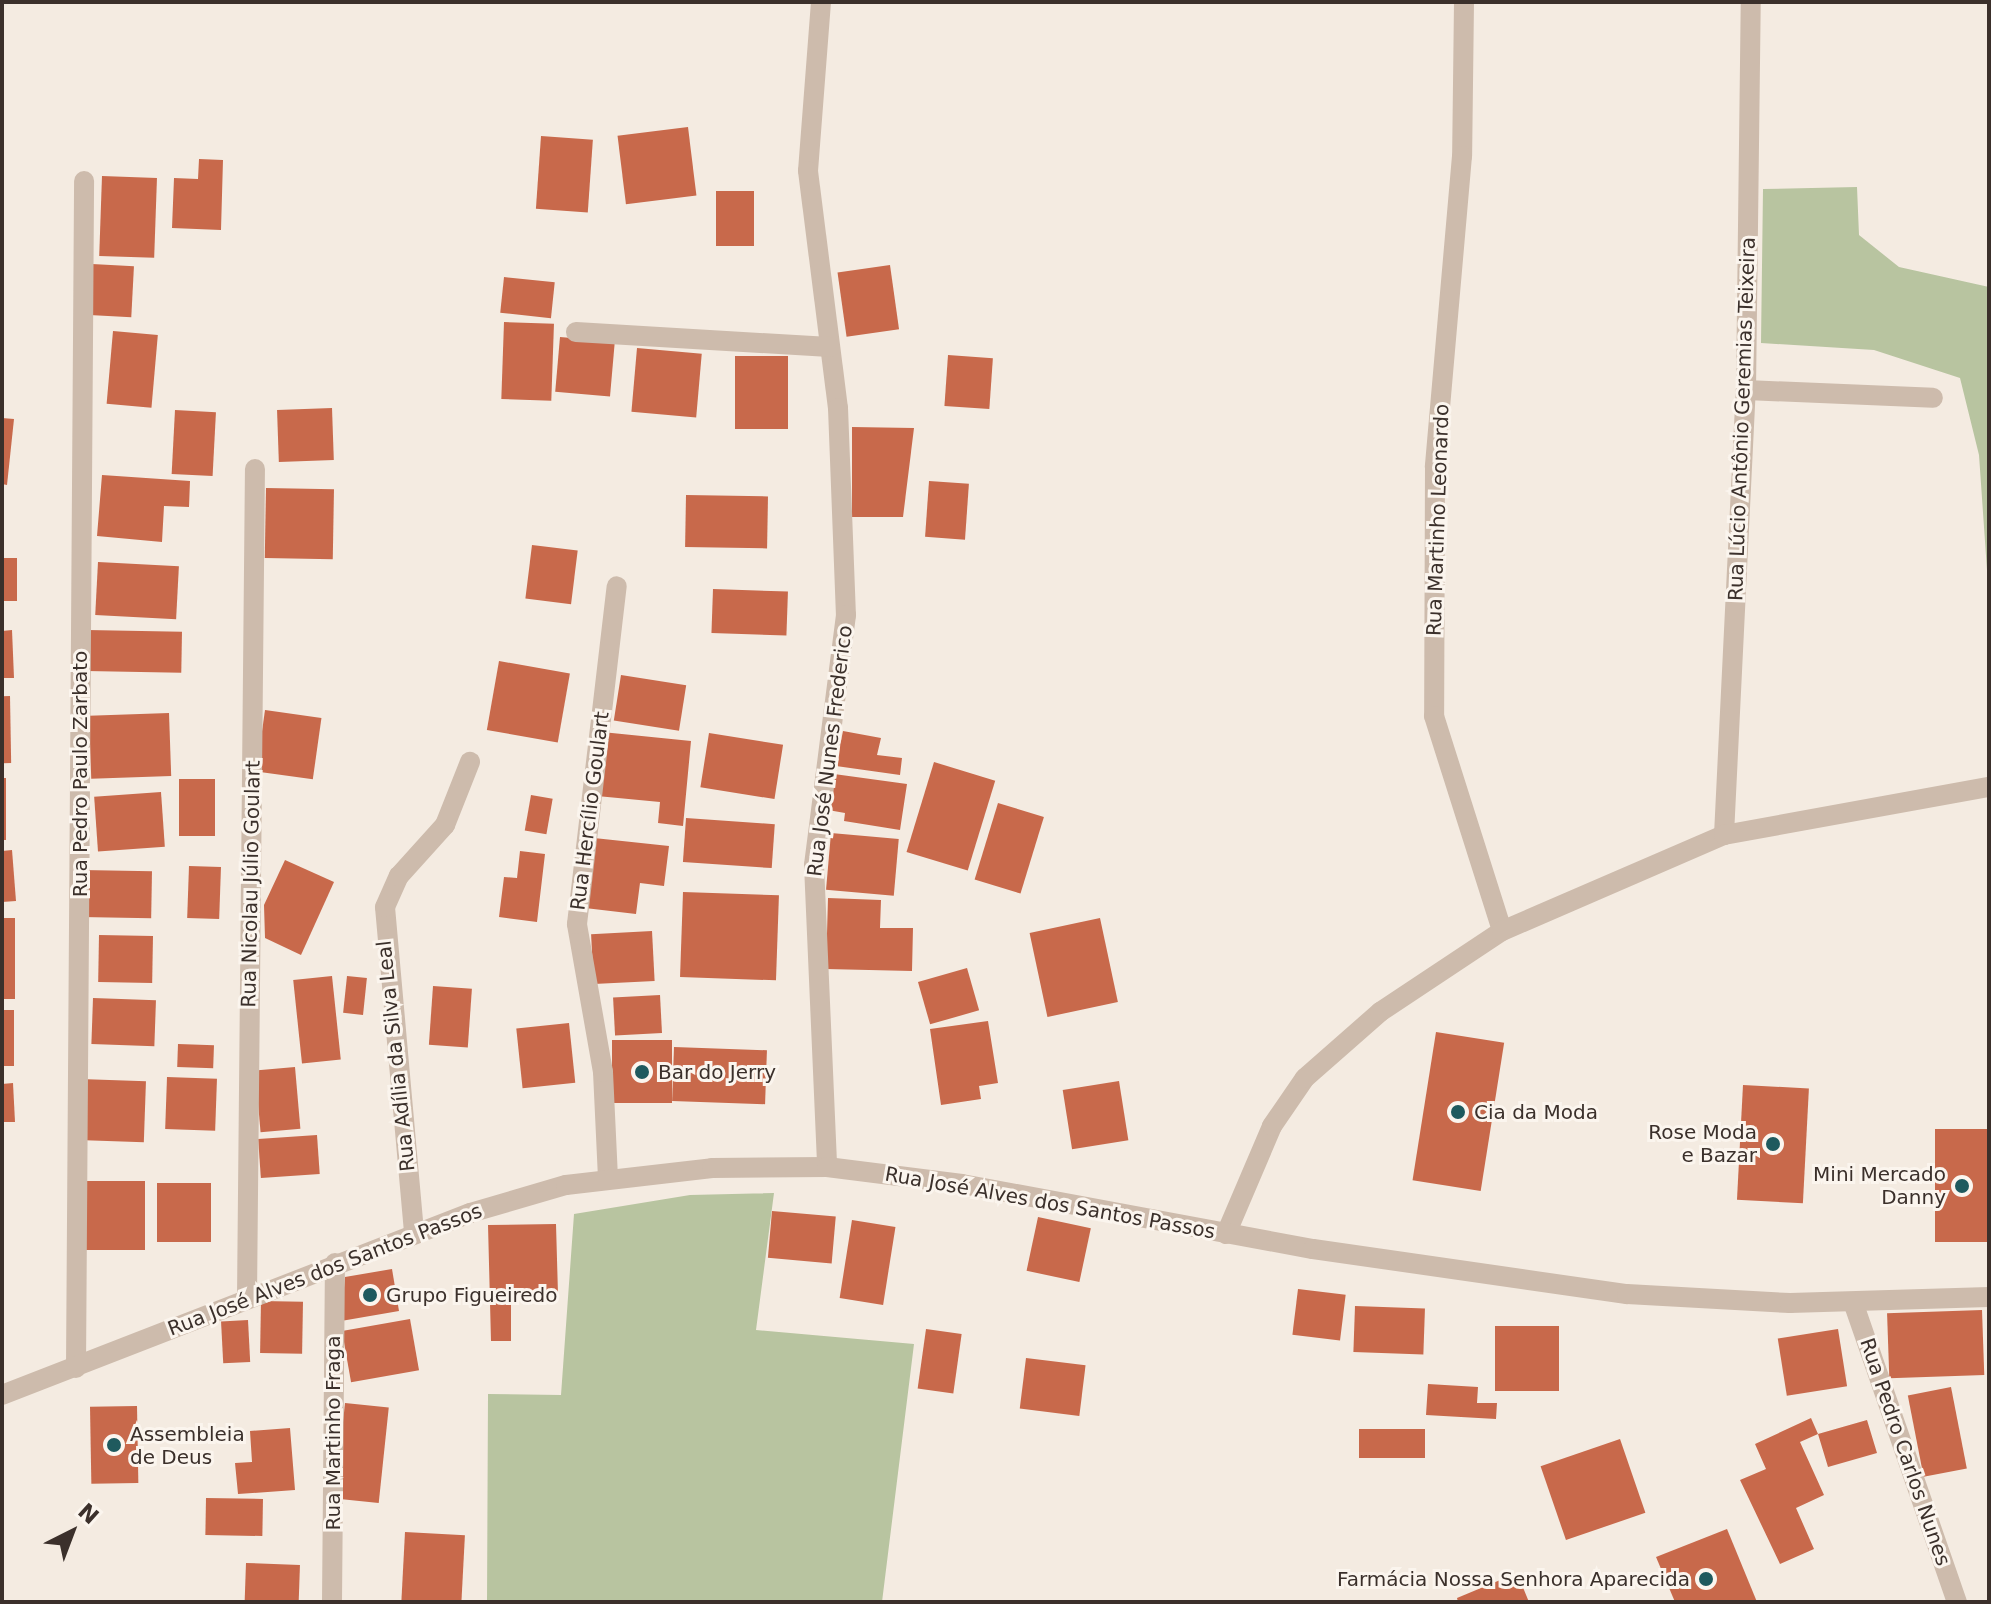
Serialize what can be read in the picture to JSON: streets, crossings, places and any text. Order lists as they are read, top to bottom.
{
  "streets": {
    "street": [
      "Rua Lúcio Antônio Geremias Teixeira",
      "Rua Martinho Leonardo",
      "Rua José Nunes Frederico",
      "Rua Pedro Paulo Zarbato",
      "Rua Hercílio Goulart",
      "Rua Nicolau Júlio Goulart",
      "Rua Adília da Silva Leal",
      "Rua José Alves dos Santos Passos",
      "Rua Martinho Fraga",
      "Rua Pedro Carlos Nunes"
    ]
  },
  "crossings": [
    ["Rua José Nunes Frederico", "Rua José Alves dos Santos Passos"],
    ["Rua Pedro Paulo Zarbato", "Rua José Alves dos Santos Passos"],
    ["Rua Hercílio Goulart", "Rua José Alves dos Santos Passos"],
    ["Rua Nicolau Júlio Goulart", "Rua José Alves dos Santos Passos"],
    ["Rua Adília da Silva Leal", "Rua José Alves dos Santos Passos"],
    ["Rua José Alves dos Santos Passos", "Rua Martinho Fraga"],
    ["Rua José Alves dos Santos Passos", "Rua Pedro Carlos Nunes"]
  ],
  "places": [
    "Bar do Jerry",
    "Cia da Moda",
    "Rose Moda e Bazar",
    "Mini Mercado Danny",
    "Grupo Figueiredo",
    "Assembleia de Deus",
    "Farmácia Nossa Senhora Aparecida"
  ],
  "north": "top right"
}
